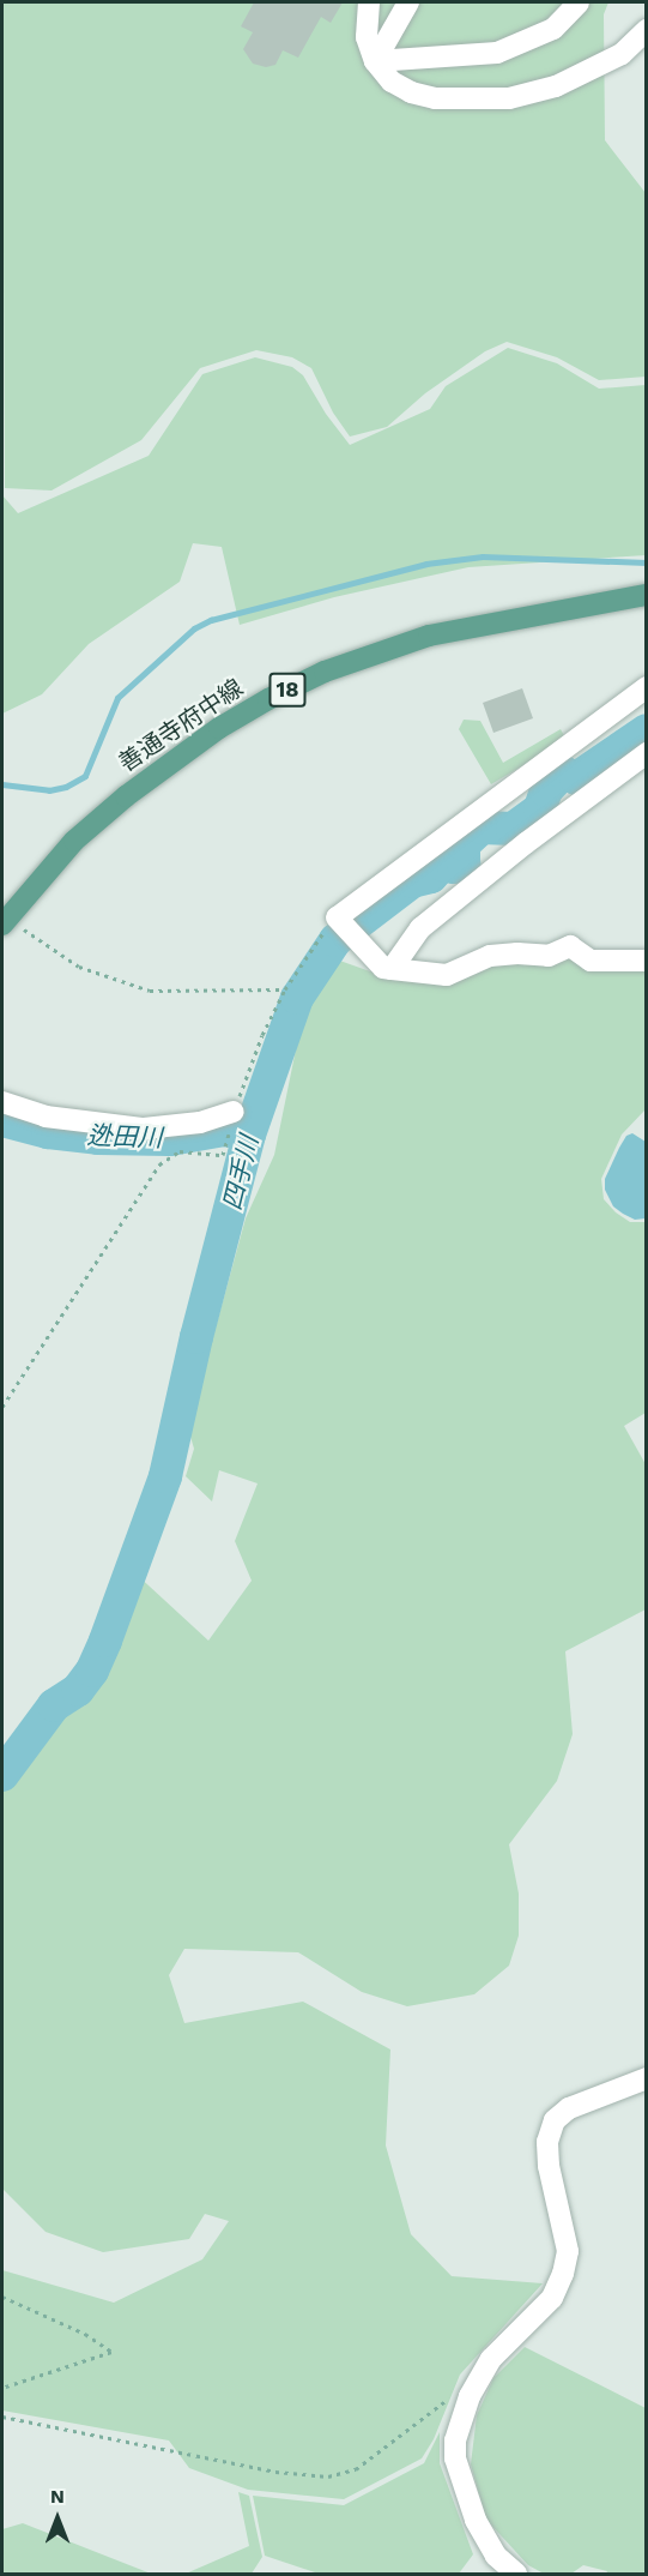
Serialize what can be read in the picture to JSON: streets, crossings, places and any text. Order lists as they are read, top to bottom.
{
  "streets": {
    "main road": ["18", "善通寺府中線"]
  },
  "water": ["迯田川", "四手川"],
  "north": "top"
}
